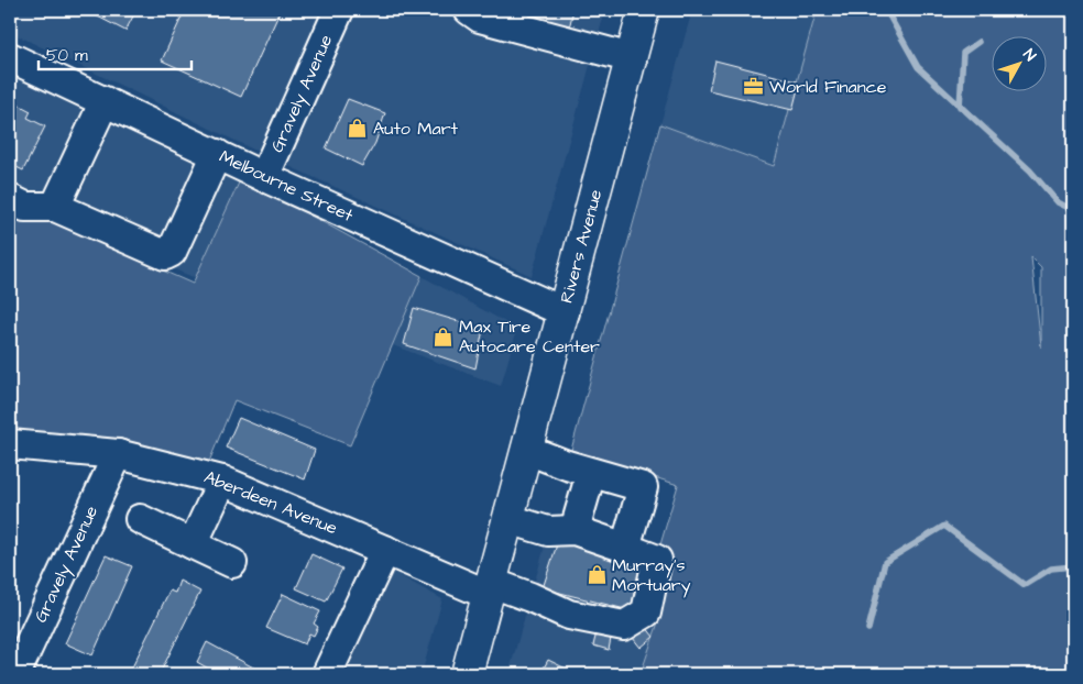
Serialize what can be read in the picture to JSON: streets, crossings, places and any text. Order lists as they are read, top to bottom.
{
  "streets": {
    "main road": ["Rivers Avenue"],
    "street": ["Gravely Avenue", "Melbourne Street", "Aberdeen Avenue"]
  },
  "crossings": [
    ["Gravely Avenue", "Melbourne Street"],
    ["Gravely Avenue", "Aberdeen Avenue"],
    ["Melbourne Street", "Rivers Avenue"],
    ["Rivers Avenue", "Aberdeen Avenue"]
  ],
  "places": {
    "office": ["World Finance"],
    "shop": ["Auto Mart", "Max Tire Autocare Center", "Murray's Mortuary"]
  },
  "scale_bar": "50 m",
  "north": "top right"
}
